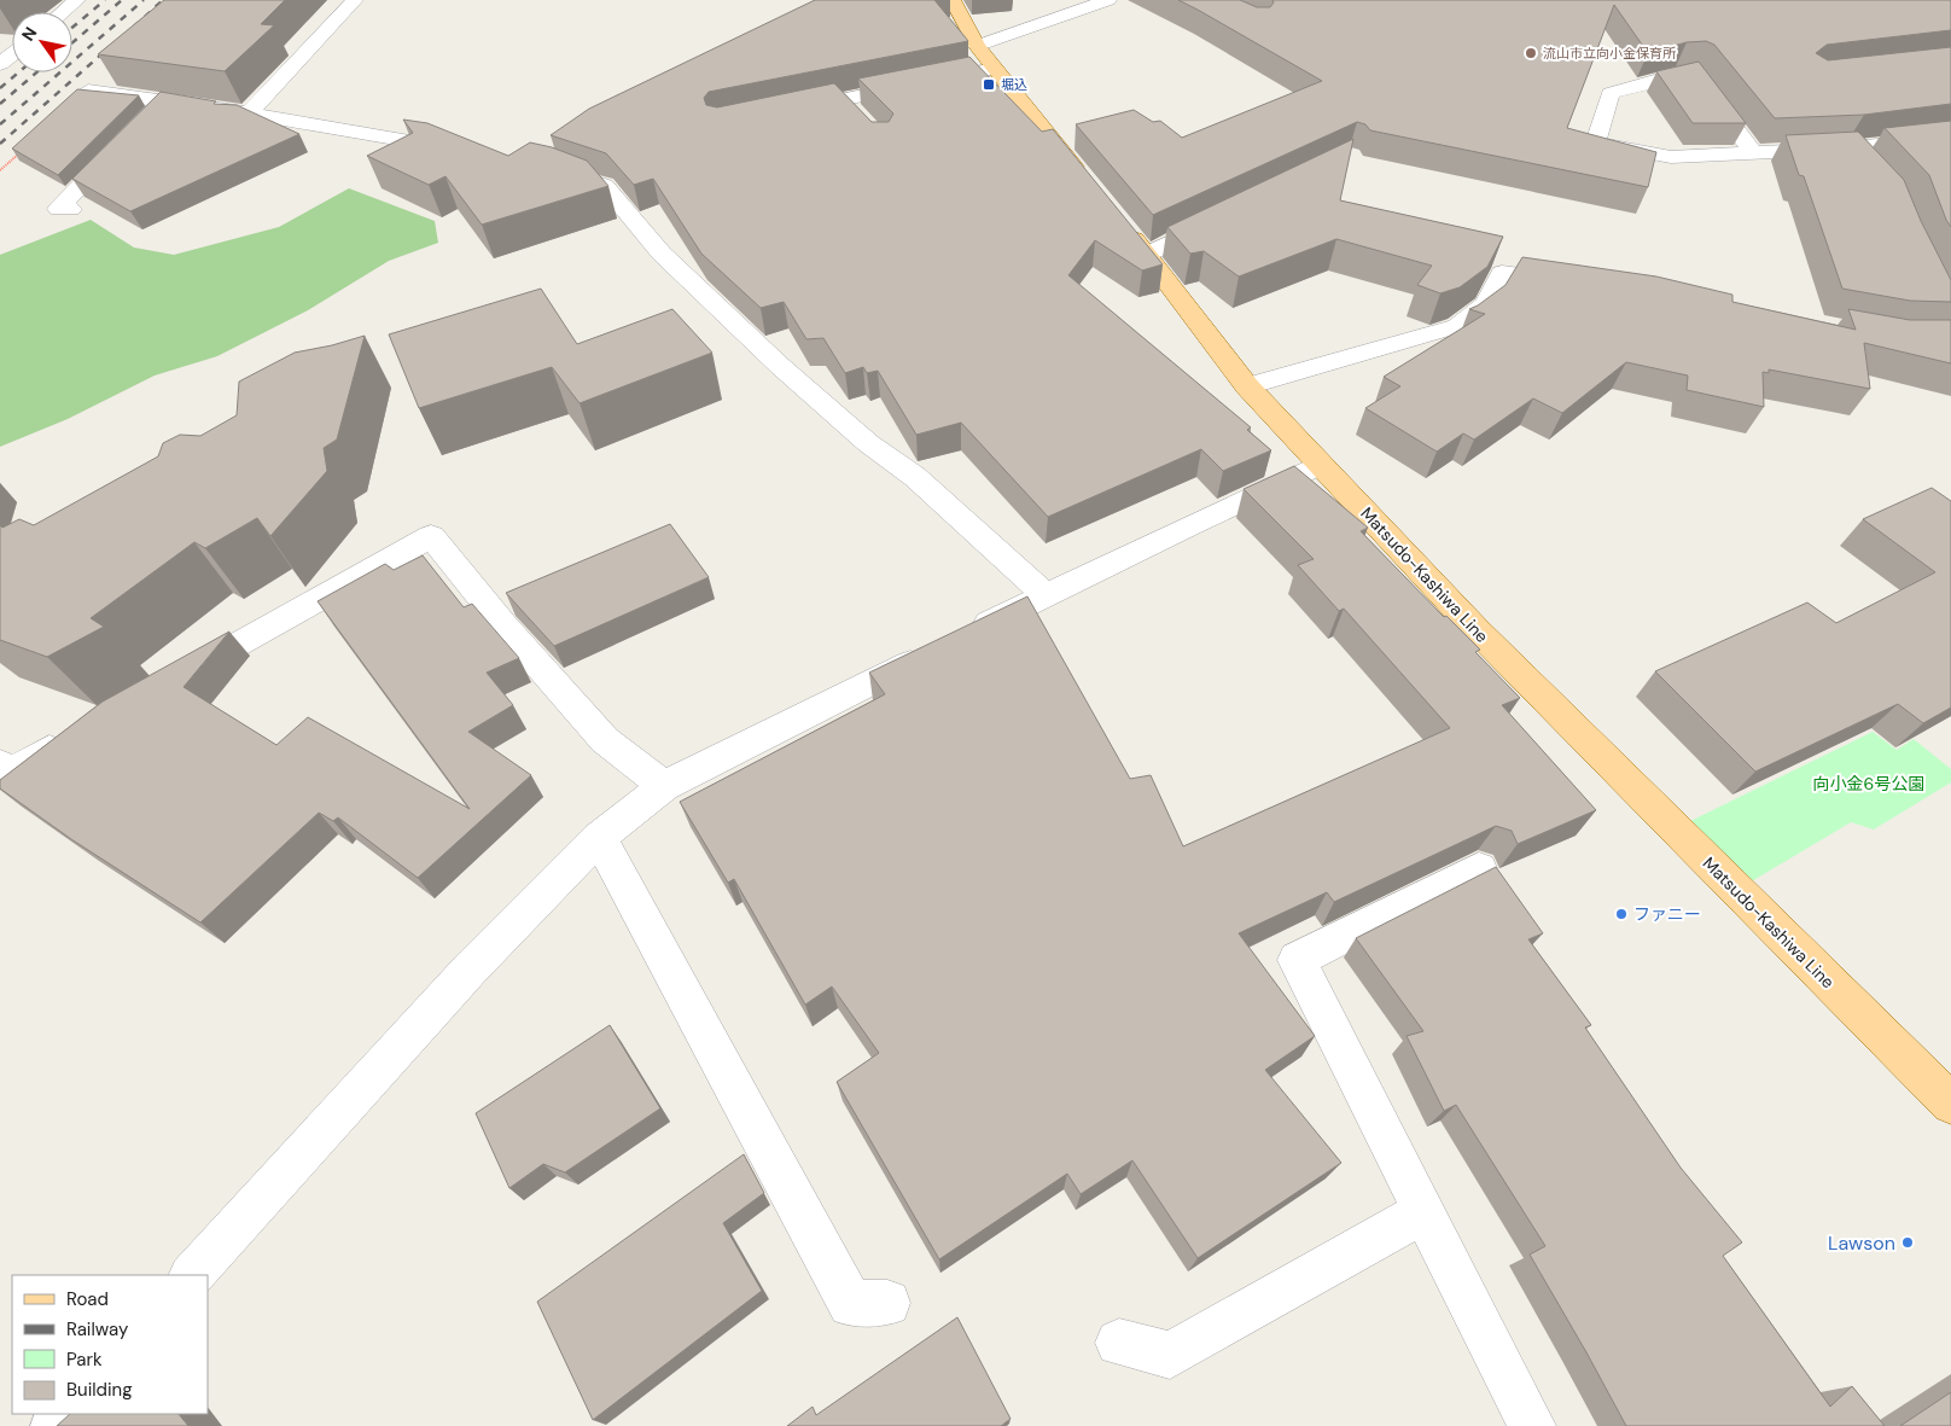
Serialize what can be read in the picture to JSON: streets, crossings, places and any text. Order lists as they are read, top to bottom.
{
  "streets": {
    "main road": ["Matsudo-Kashiwa Line"]
  },
  "parks": ["向小金6号公園"],
  "places": {
    "other": ["流山市立向小金保育所", "ファニー", "Lawson"],
    "transit": ["堀込"]
  },
  "legend": [
    "Road",
    "Railway",
    "Park",
    "Building"
  ],
  "north": "top left"
}
